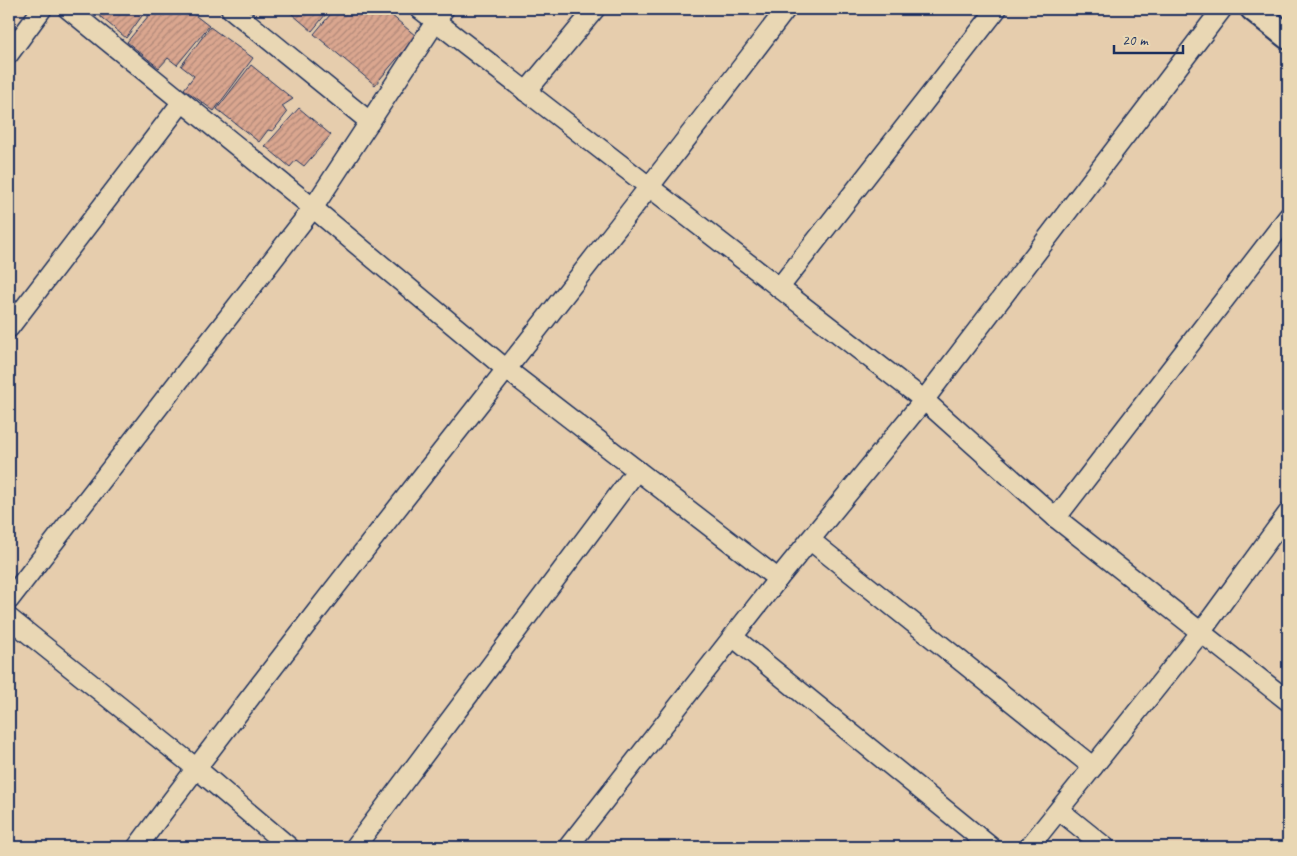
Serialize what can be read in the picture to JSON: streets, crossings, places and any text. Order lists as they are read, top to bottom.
{
  "scale_bar": "20 m"
}
